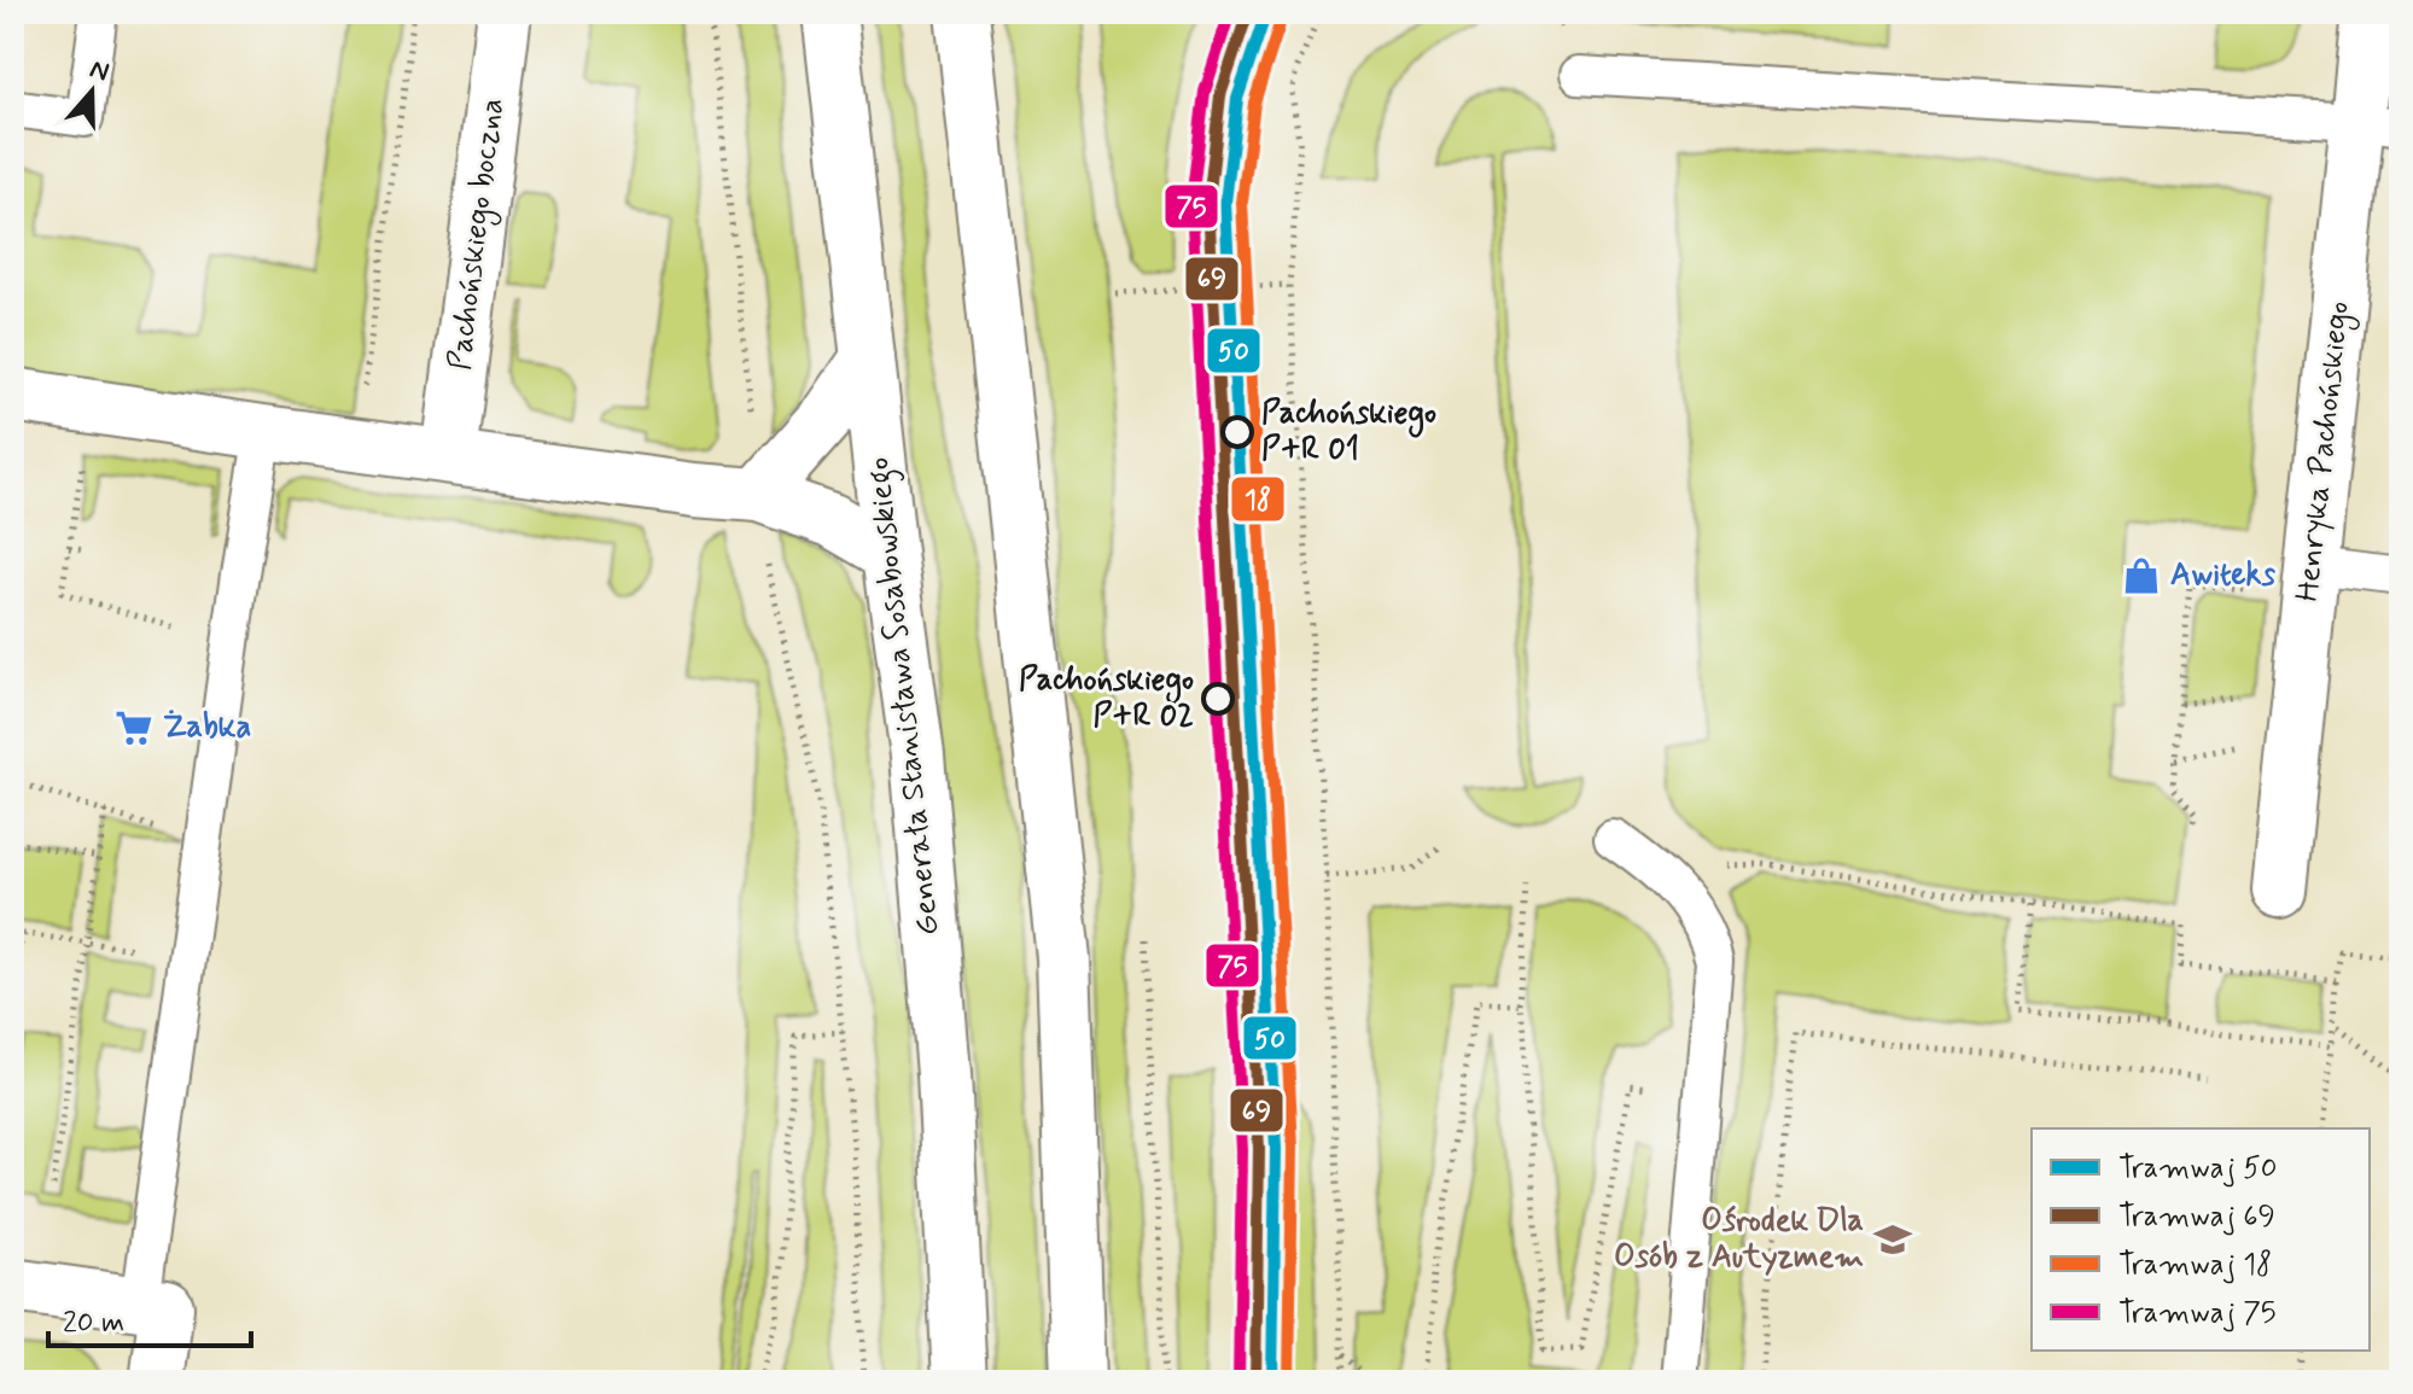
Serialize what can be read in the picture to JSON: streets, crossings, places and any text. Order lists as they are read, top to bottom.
{
  "streets": {
    "main road": ["Pachońskiego boczna", "Henryka Pachońskiego", "Generała Stanisława Sosabowskiego"]
  },
  "places": {
    "other": ["Pachońskiego P+R 01", "Pachońskiego P+R 02"],
    "shop": ["Awiteks"],
    "supermarket": ["Żabka"],
    "school or university": ["Ośrodek Dla Osób z Autyzmem"]
  },
  "lines": [
    "tram line 50",
    "tram line 69",
    "tram line 75",
    "tram line 18"
  ],
  "legend": [
    "Tramwaj 50",
    "Tramwaj 69",
    "Tramwaj 18",
    "Tramwaj 75"
  ],
  "scale_bar": "20 m",
  "north": "top"
}
